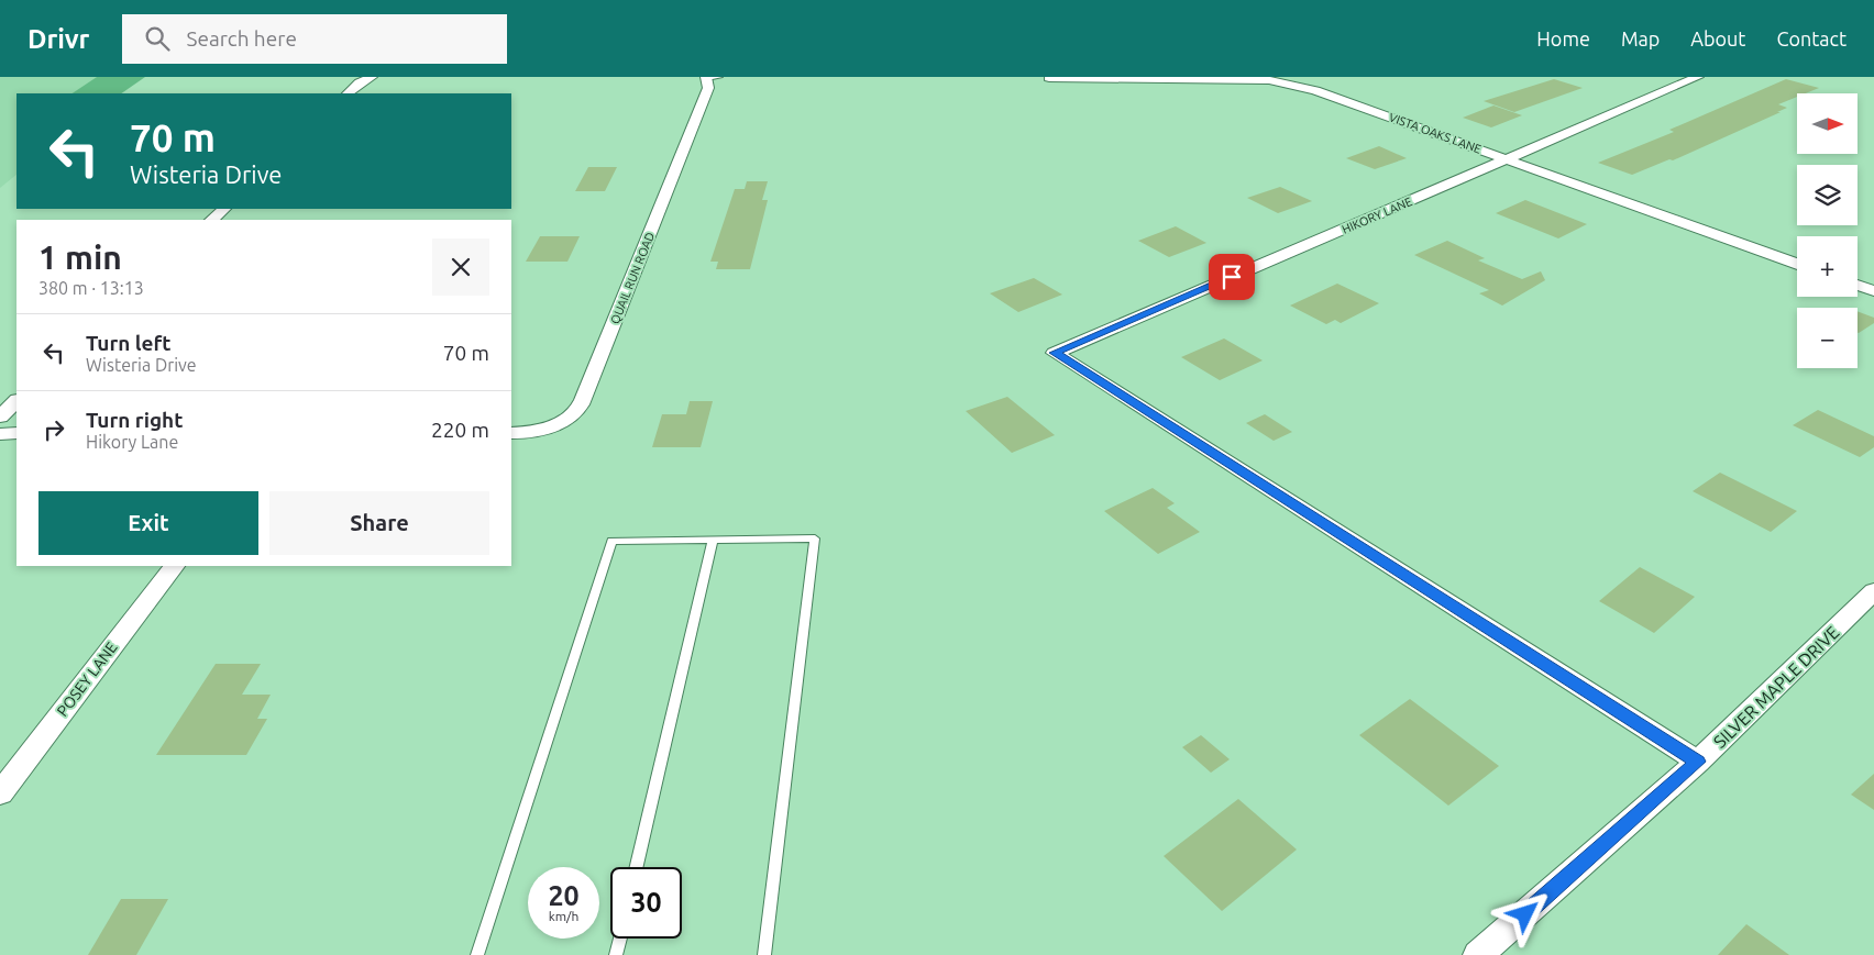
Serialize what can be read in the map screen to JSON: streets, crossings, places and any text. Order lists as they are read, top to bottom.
{
  "streets": {
    "street": [
      "VISTA OAKS LANE",
      "HIKORY LANE",
      "QUAIL RUN ROAD",
      "POSEY LANE",
      "SILVER MAPLE DRIVE"
    ]
  },
  "crossings": [
    ["VISTA OAKS LANE", "HIKORY LANE"],
    ["HIKORY LANE", "SILVER MAPLE DRIVE"]
  ],
  "north": "right",
  "page": {
    "header": "Drivr",
    "search": "Search here",
    "nav": [
      "Home",
      "Map",
      "About",
      "Contact"
    ],
    "map_buttons": ["+", "−"],
    "turn": ["70 m", "Wisteria Drive"],
    "heading": ["1 min", "380 m · 13:13"],
    "list": [
      {
        "name": "Turn left",
        "note": "Wisteria Drive",
        "value": "70 m"
      },
      {
        "name": "Turn right",
        "note": "Hikory Lane",
        "value": "220 m"
      }
    ],
    "buttons": ["Exit", "Share"],
    "speed": "20 km/h",
    "limit": "30"
  }
}
